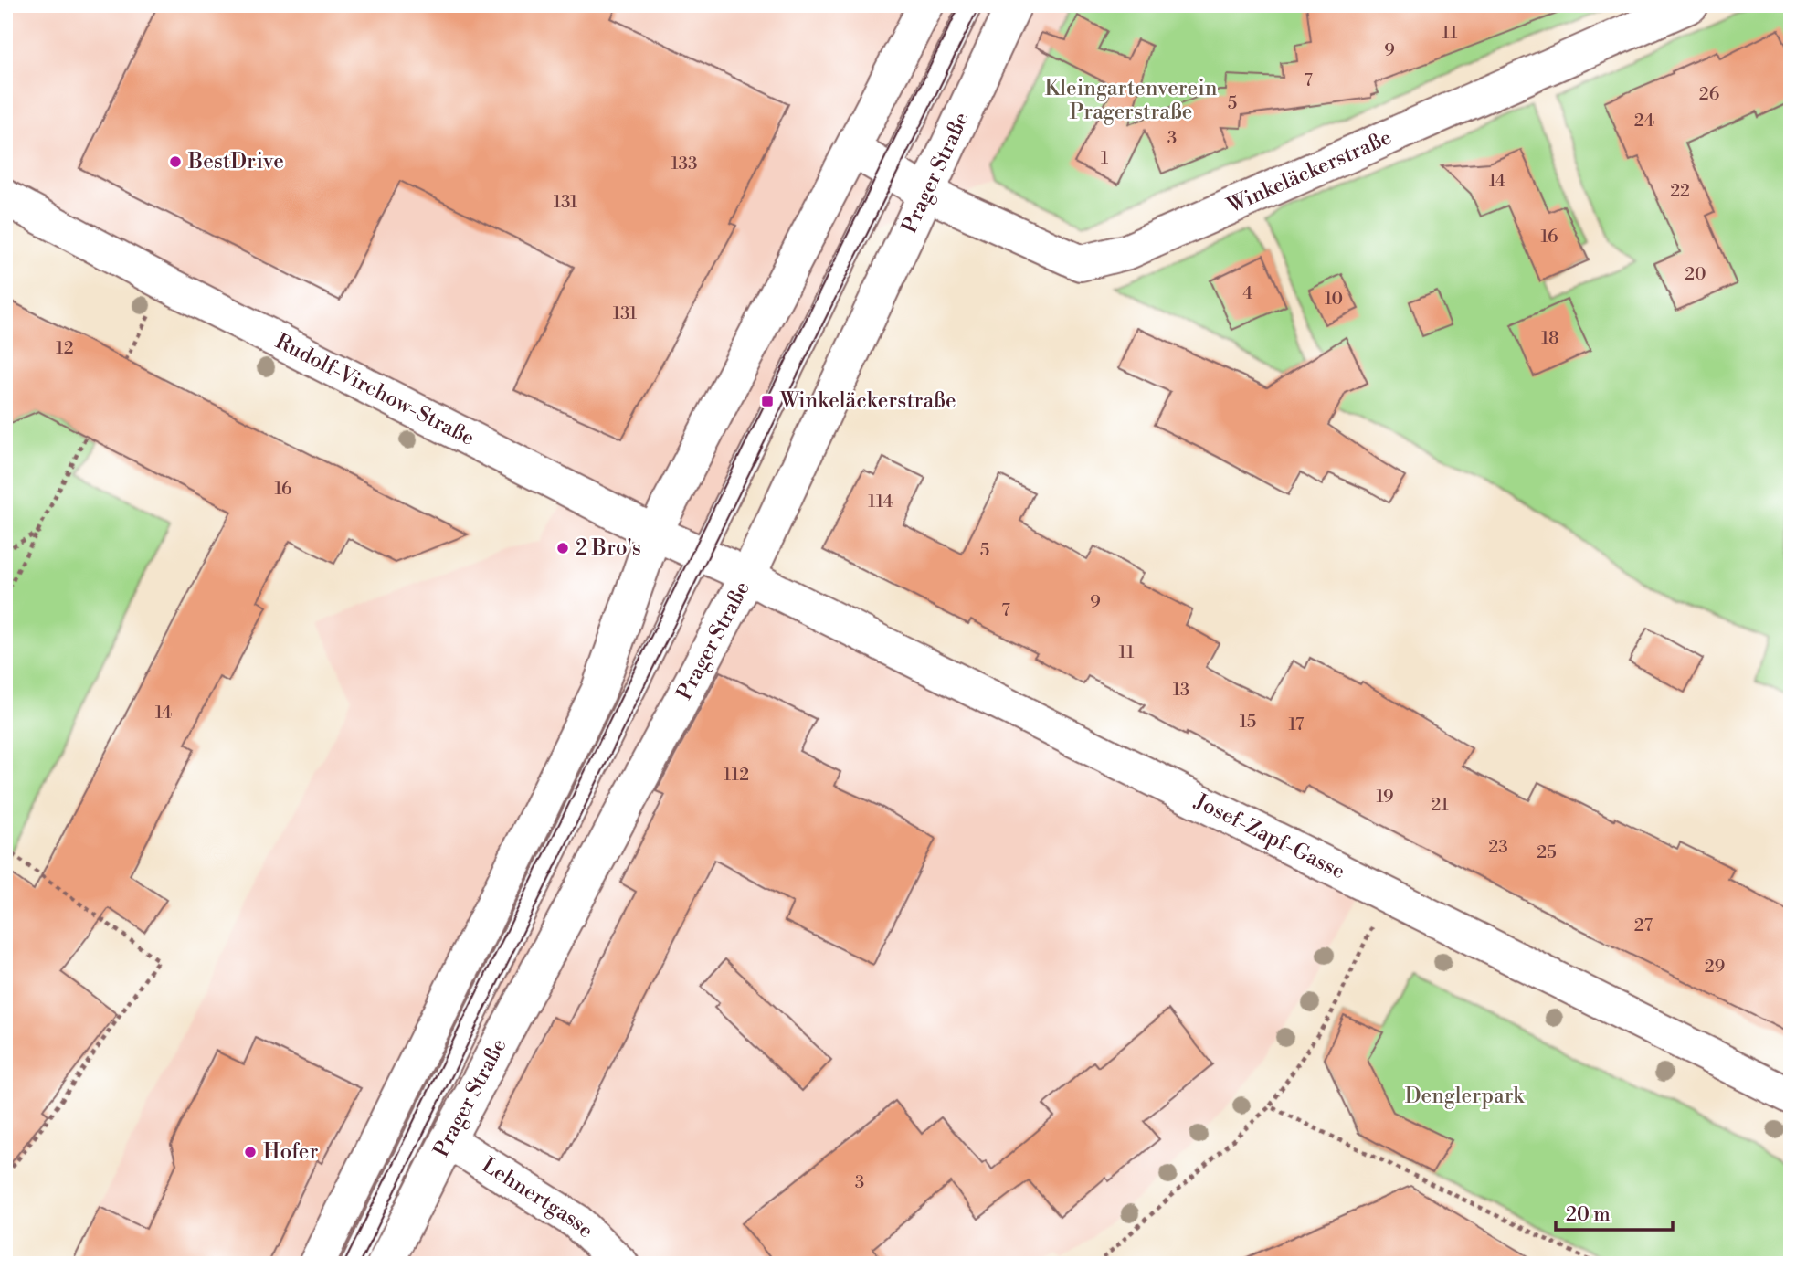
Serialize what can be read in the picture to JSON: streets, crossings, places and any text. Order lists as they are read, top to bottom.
{
  "streets": {
    "street": [
      "Winkeläckerstraße",
      "Prager Straße",
      "Rudolf-Virchow-Straße",
      "Josef-Zapf-Gasse",
      "Lehnertgasse"
    ]
  },
  "crossings": [
    ["Winkeläckerstraße", "Prager Straße"],
    ["Prager Straße", "Rudolf-Virchow-Straße"],
    ["Prager Straße", "Josef-Zapf-Gasse"],
    ["Prager Straße", "Lehnertgasse"],
    ["Rudolf-Virchow-Straße", "Josef-Zapf-Gasse"]
  ],
  "parks": ["Kleingartenverein Pragerstraße", "Denglerpark"],
  "places": {
    "other": ["BestDrive", "2 Bro's", "Hofer"],
    "transit": ["Winkeläckerstraße"]
  },
  "house_numbers": [
    "11",
    "9",
    "7",
    "26",
    "5",
    "24",
    "3",
    "1",
    "133",
    "14",
    "22",
    "131",
    "16",
    "20",
    "4",
    "10",
    "131",
    "18",
    "12",
    "16",
    "114",
    "5",
    "9",
    "7",
    "11",
    "13",
    "14",
    "15",
    "17",
    "112",
    "19",
    "21",
    "23",
    "25",
    "27",
    "29",
    "3"
  ],
  "scale_bar": "20 m"
}
